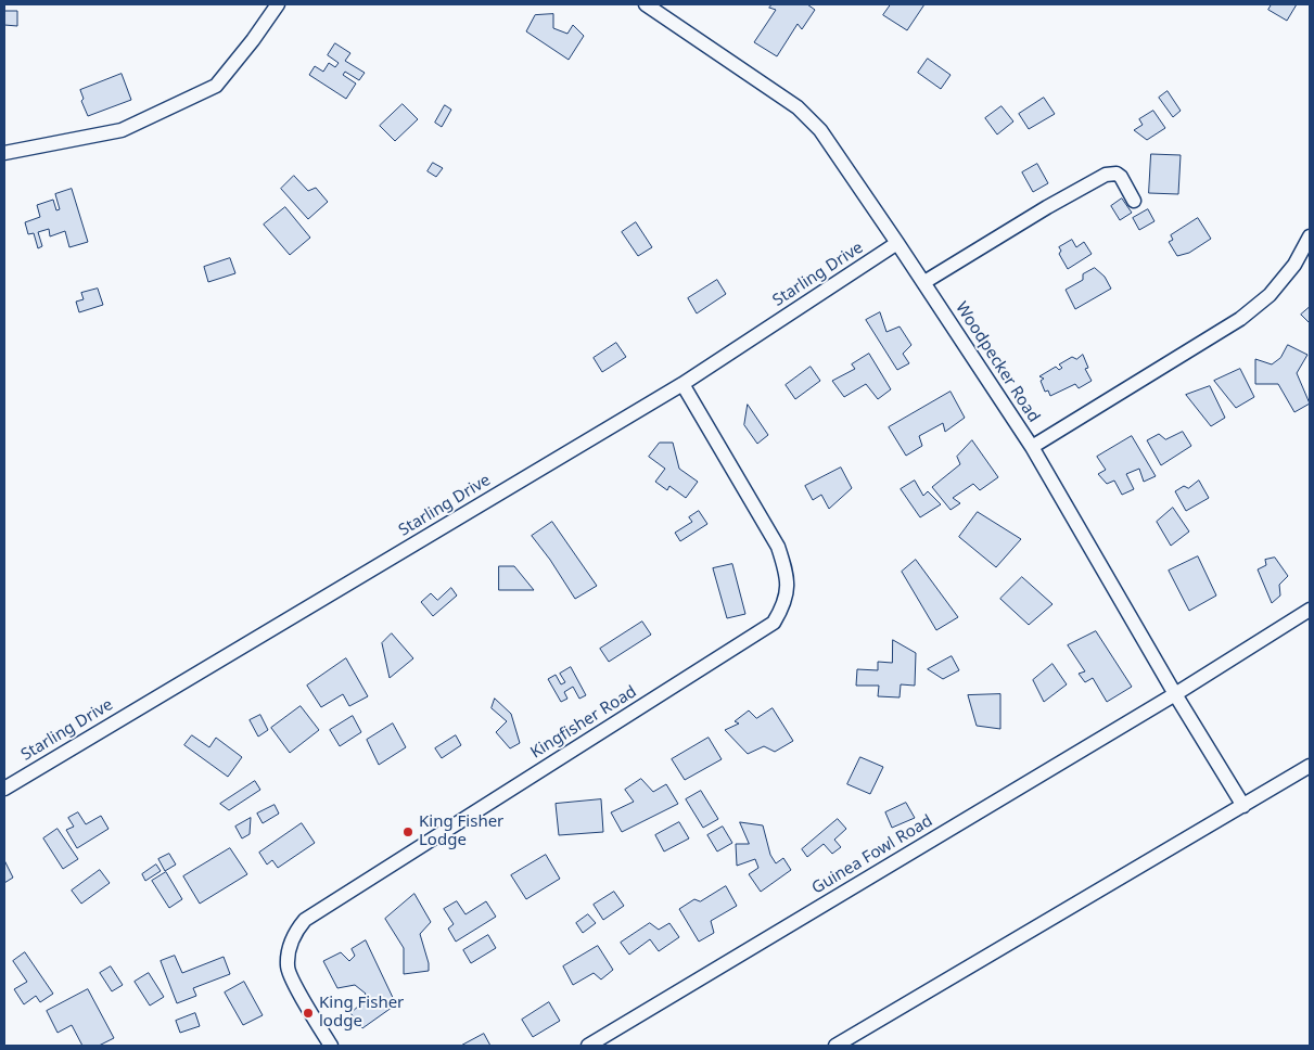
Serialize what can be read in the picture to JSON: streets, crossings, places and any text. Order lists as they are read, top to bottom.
{
  "streets": {
    "street": [
      "Starling Drive",
      "Woodpecker Road",
      "Kingfisher Road",
      "Guinea Fowl Road"
    ]
  },
  "crossings": [
    ["Starling Drive", "Woodpecker Road"],
    ["Starling Drive", "Kingfisher Road"],
    ["Woodpecker Road", "Guinea Fowl Road"]
  ],
  "places": ["King Fisher Lodge", "King Fisher lodge"]
}
